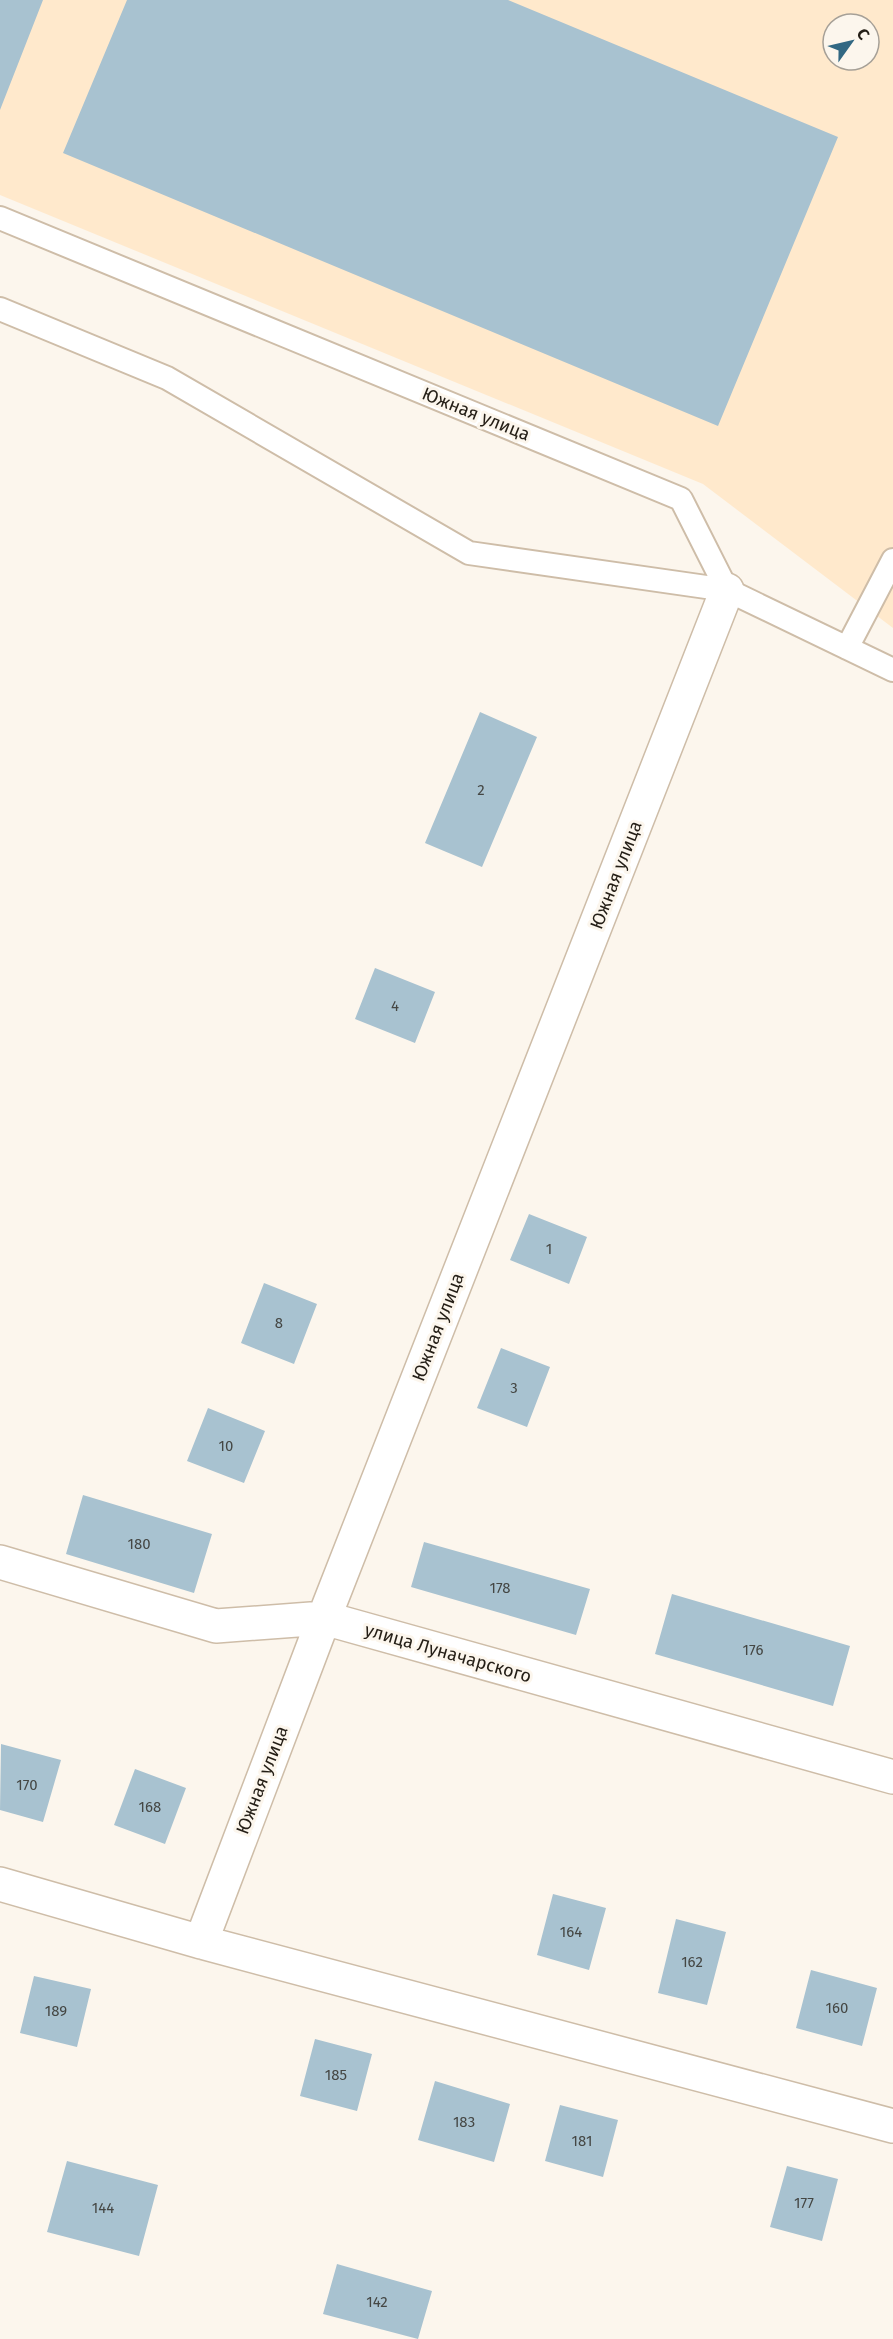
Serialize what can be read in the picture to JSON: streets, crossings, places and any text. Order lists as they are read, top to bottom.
{
  "streets": {
    "street": ["Южная улица", "улица Луначарского"]
  },
  "crossings": [
    ["Южная улица", "улица Луначарского"]
  ],
  "house_numbers": [
    "2",
    "4",
    "1",
    "8",
    "3",
    "10",
    "180",
    "178",
    "176",
    "170",
    "168",
    "164",
    "162",
    "160",
    "189",
    "185",
    "183",
    "181",
    "177",
    "144",
    "142"
  ],
  "north": "top right"
}
